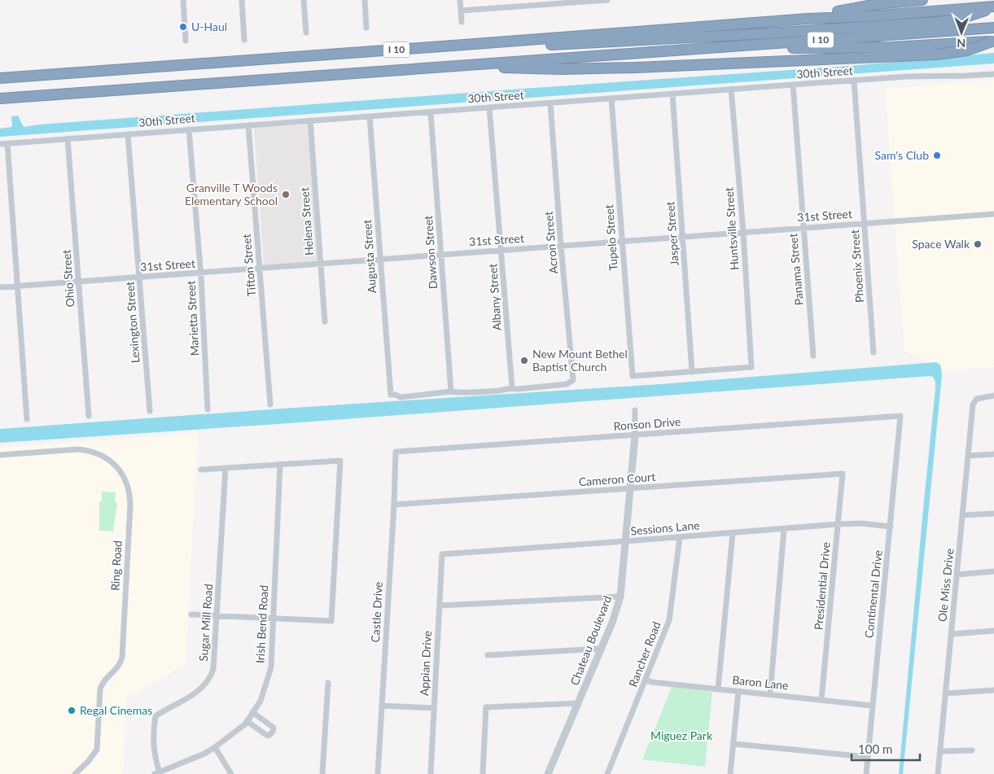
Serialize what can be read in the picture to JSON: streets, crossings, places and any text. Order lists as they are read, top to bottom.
{
  "streets": {
    "highway": ["I 10"],
    "street": [
      "30th Street",
      "31st Street",
      "Helena Street",
      "Huntsville Street",
      "Jasper Street",
      "Tupelo Street",
      "Acron Street",
      "Dawson Street",
      "Augusta Street",
      "Tifton Street",
      "Phoenix Street",
      "Panama Street",
      "Ohio Street",
      "Albany Street",
      "Marietta Street",
      "Lexington Street",
      "Ronson Drive",
      "Cameron Court",
      "Sessions Lane",
      "Ring Road",
      "Ole Miss Drive",
      "Presidential Drive",
      "Continental Drive",
      "Castle Drive",
      "Sugar Mill Road",
      "Irish Bend Road",
      "Chateau Boulevard",
      "Rancher Road",
      "Appian Drive",
      "Baron Lane"
    ]
  },
  "crossings": [
    ["30th Street", "Helena Street"],
    ["30th Street", "Huntsville Street"],
    ["30th Street", "Jasper Street"],
    ["30th Street", "Tupelo Street"],
    ["30th Street", "Acron Street"],
    ["30th Street", "Dawson Street"],
    ["30th Street", "Augusta Street"],
    ["30th Street", "Tifton Street"],
    ["30th Street", "Phoenix Street"],
    ["30th Street", "Panama Street"],
    ["30th Street", "Ohio Street"],
    ["30th Street", "Albany Street"],
    ["30th Street", "Marietta Street"],
    ["30th Street", "Lexington Street"],
    ["31st Street", "Helena Street"],
    ["31st Street", "Huntsville Street"],
    ["31st Street", "Jasper Street"],
    ["31st Street", "Tupelo Street"],
    ["31st Street", "Acron Street"],
    ["31st Street", "Dawson Street"],
    ["31st Street", "Augusta Street"],
    ["31st Street", "Tifton Street"],
    ["31st Street", "Phoenix Street"],
    ["31st Street", "Panama Street"],
    ["31st Street", "Ohio Street"],
    ["31st Street", "Albany Street"],
    ["31st Street", "Marietta Street"],
    ["31st Street", "Lexington Street"],
    ["Huntsville Street", "Jasper Street"],
    ["Huntsville Street", "Tupelo Street"],
    ["Jasper Street", "Tupelo Street"],
    ["Acron Street", "Albany Street"],
    ["Dawson Street", "Augusta Street"],
    ["Ronson Drive", "Continental Drive"],
    ["Ronson Drive", "Castle Drive"],
    ["Ronson Drive", "Chateau Boulevard"],
    ["Cameron Court", "Presidential Drive"],
    ["Cameron Court", "Castle Drive"],
    ["Cameron Court", "Chateau Boulevard"],
    ["Sessions Lane", "Presidential Drive"],
    ["Sessions Lane", "Continental Drive"],
    ["Sessions Lane", "Chateau Boulevard"],
    ["Sessions Lane", "Rancher Road"],
    ["Sessions Lane", "Appian Drive"],
    ["Presidential Drive", "Baron Lane"],
    ["Continental Drive", "Baron Lane"],
    ["Sugar Mill Road", "Irish Bend Road"],
    ["Rancher Road", "Baron Lane"]
  ],
  "parks": ["Miguez Park"],
  "places": [
    "U-Haul",
    "Sam's Club",
    "Granville T Woods Elementary School",
    "Space Walk",
    "New Mount Bethel Baptist Church",
    "Regal Cinemas"
  ],
  "scale_bar": "100 m",
  "north": "bottom"
}
